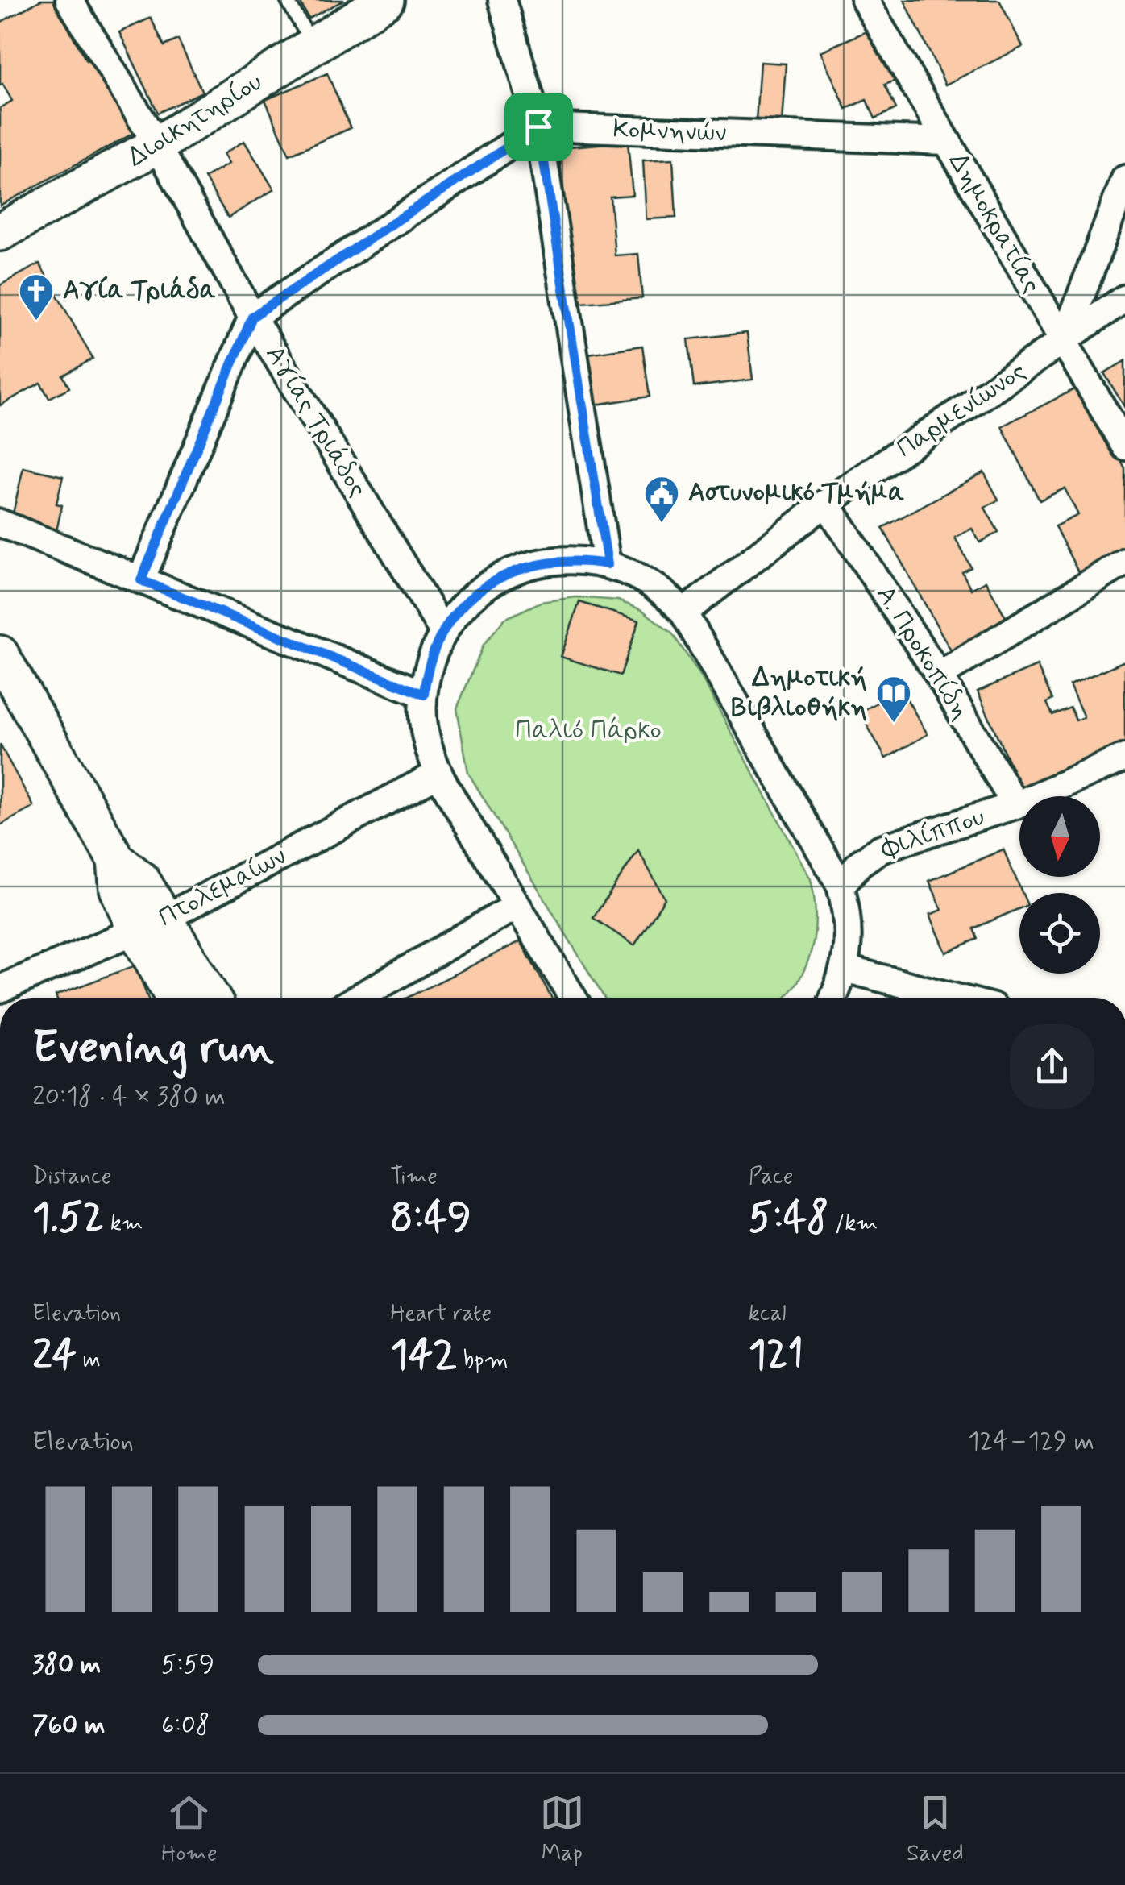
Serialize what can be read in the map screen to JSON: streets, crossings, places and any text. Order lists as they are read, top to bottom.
{
  "streets": {
    "main road": ["Διοικητηρίου"],
    "street": [
      "Κομνηνών",
      "Δημοκρατίας",
      "Παρμενίωνος",
      "Αγίας Τριάδος",
      "Α. Προκοπίδη",
      "Φιλίππου",
      "Πτολεμαίων"
    ]
  },
  "crossings": [
    ["Διοικητηρίου", "Αγίας Τριάδος"],
    ["Κομνηνών", "Δημοκρατίας"],
    ["Δημοκρατίας", "Παρμενίωνος"],
    ["Παρμενίωνος", "Α. Προκοπίδη"],
    ["Α. Προκοπίδη", "Φιλίππου"]
  ],
  "parks": ["Παλιό Πάρκο"],
  "places": {
    "church": ["Αγία Τριάδα"],
    "public building": ["Αστυνομικό Τμήμα"],
    "library": ["Δημοτική Βιβλιοθήκη"]
  },
  "north": "bottom",
  "page": {
    "heading": ["Evening run", "20:18 · 4 × 380 m"],
    "stats": [
      ["Distance", "1.52 km"],
      ["Time", "8:49"],
      ["Pace", "5:48 /km"],
      ["Elevation", "24 m"],
      ["Heart rate", "142 bpm"],
      ["kcal", "121"]
    ],
    "chart": ["Elevation", "124–129 m"],
    "list": [
      {
        "name": "380 m",
        "note": "5:59"
      },
      {
        "name": "760 m",
        "note": "6:08"
      }
    ],
    "tabs": ["Home", "Map", "Saved"]
  }
}
